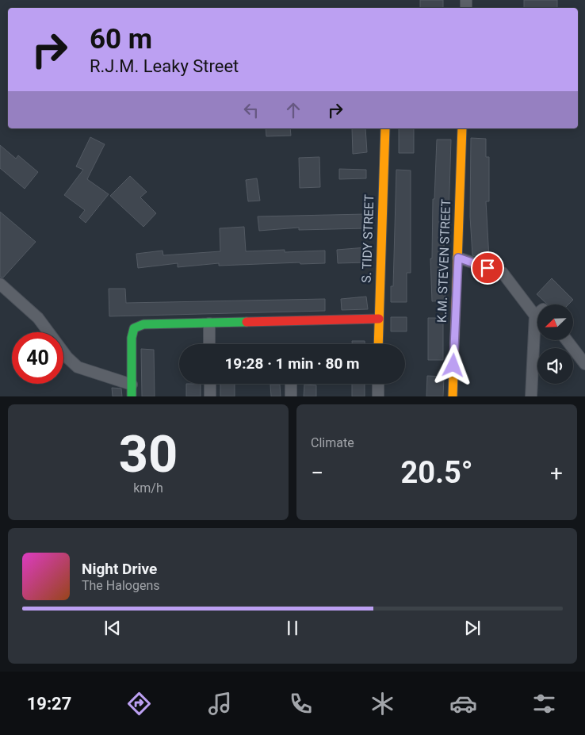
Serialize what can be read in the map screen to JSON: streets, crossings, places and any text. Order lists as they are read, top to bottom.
{
  "streets": {
    "street": ["S. TIDY STREET", "K.M. STEVEN STREET"]
  },
  "north": "bottom left",
  "page": {
    "turn": ["60 m", "R.J.M. Leaky Street"],
    "limit": "40",
    "trip": "19:28 · 1 min · 80 m",
    "tile": [
      ["30", "km/h"],
      "Climate"
    ],
    "heat": ["−", "20.5°", "+"],
    "song": ["Night Drive", "The Halogens"],
    "tabs": "19:27"
  }
}
